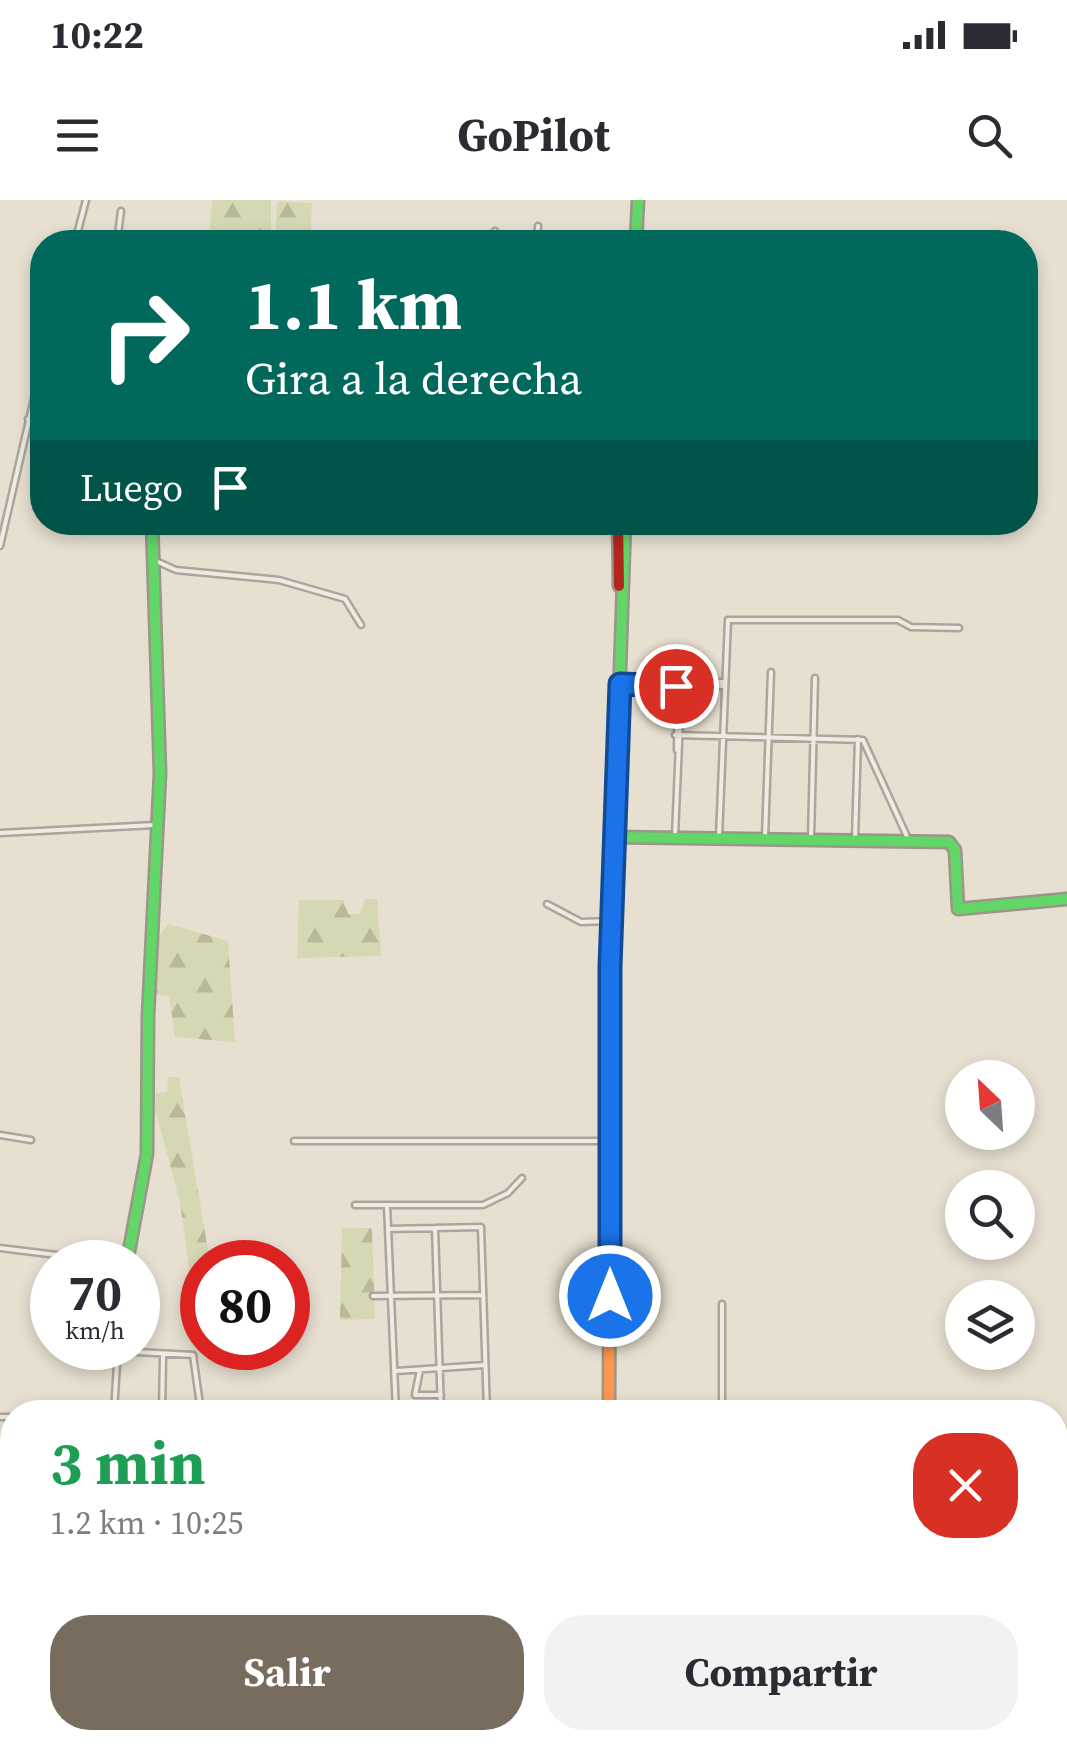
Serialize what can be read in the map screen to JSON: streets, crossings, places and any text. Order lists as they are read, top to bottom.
{
  "north": "top left",
  "page": {
    "status": "10:22",
    "header": "GoPilot",
    "turn": ["1.1 km", "Gira a la derecha"],
    "then": "Luego",
    "speed": "70 km/h",
    "limit": "80",
    "heading": ["3 min", "1.2 km · 10:25"],
    "buttons": ["Salir", "Compartir"]
  }
}
